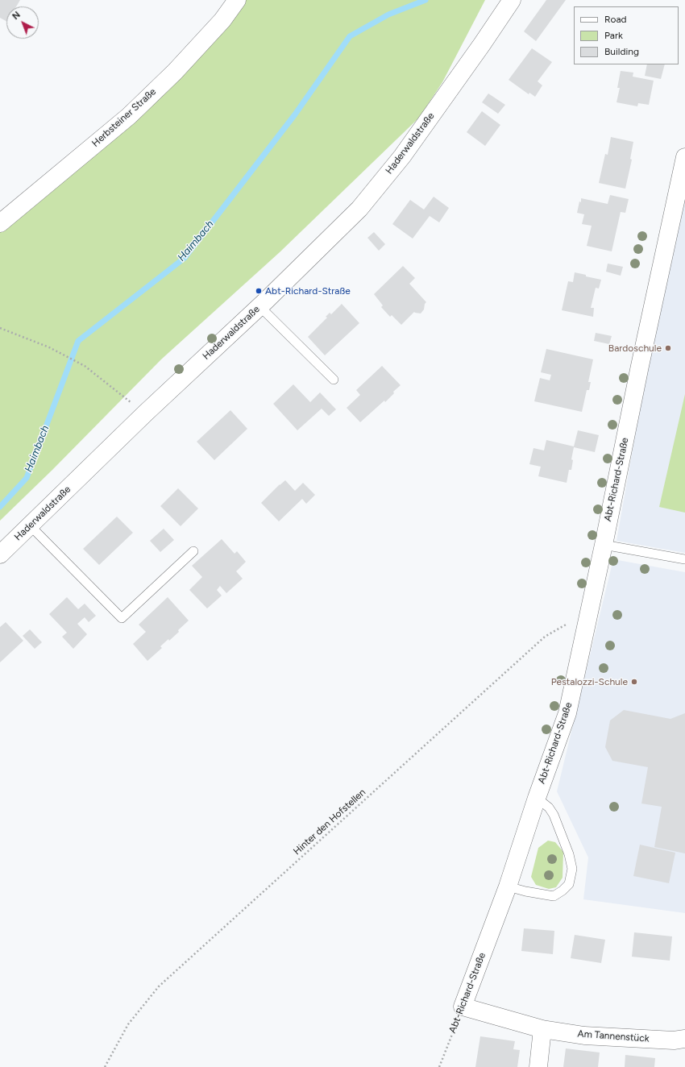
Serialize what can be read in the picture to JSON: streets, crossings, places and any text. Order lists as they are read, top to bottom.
{
  "streets": {
    "street": [
      "Herbsteiner Straße",
      "Haderwaldstraße",
      "Abt-Richard-Straße",
      "Am Tannenstück"
    ],
    "path": ["Hinter den Hofstellen"]
  },
  "crossings": [
    ["Abt-Richard-Straße", "Hinter den Hofstellen"],
    ["Abt-Richard-Straße", "Am Tannenstück"]
  ],
  "water": ["Haimbach"],
  "places": ["Abt-Richard-Straße", "Bardoschule", "Pestalozzi-Schule"],
  "legend": ["Road", "Park", "Building"],
  "north": "top left"
}
